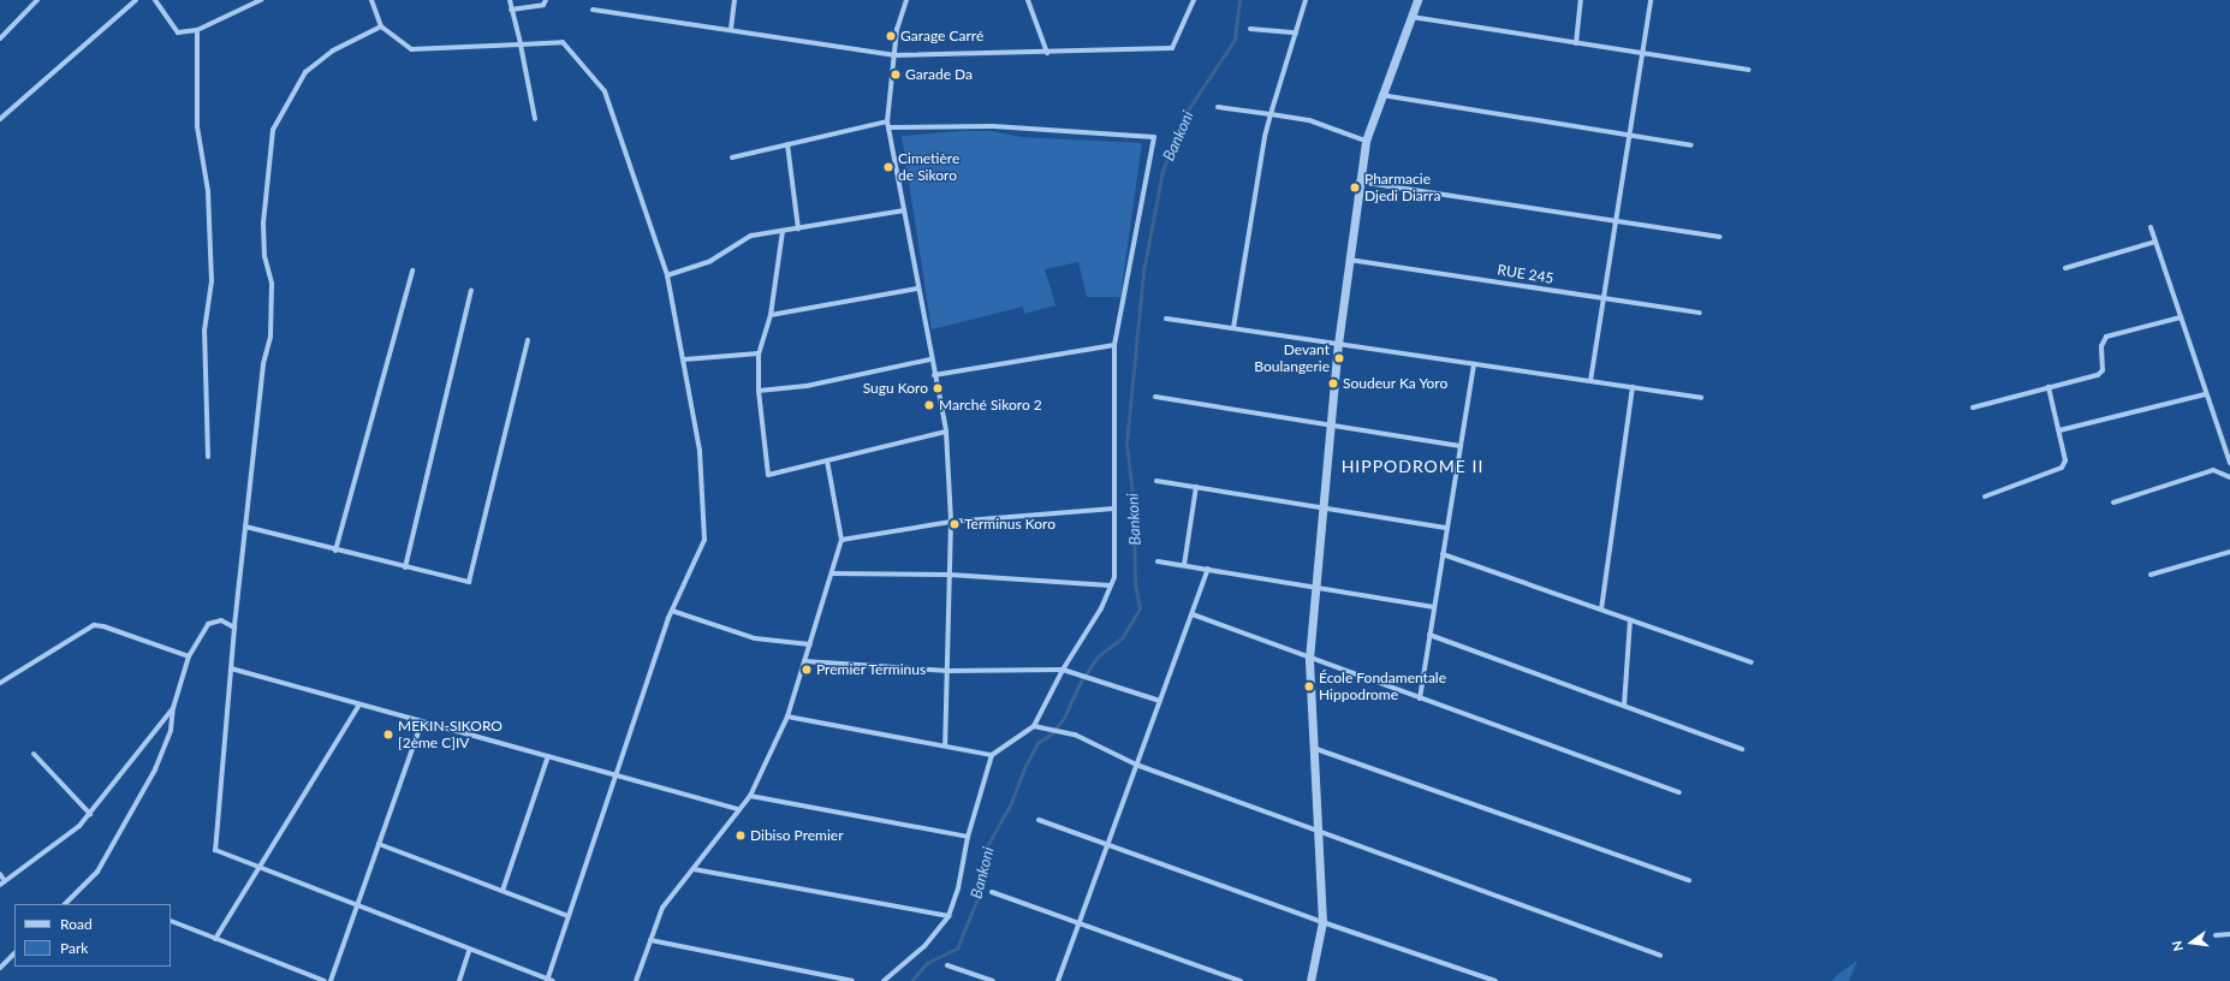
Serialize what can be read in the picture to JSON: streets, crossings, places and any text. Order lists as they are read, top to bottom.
{
  "streets": {
    "street": ["RUE 245"]
  },
  "districts": ["HIPPODROME II"],
  "water": ["Bankoni"],
  "places": [
    "Garage Carré",
    "Garade Da",
    "Cimetière de Sikoro",
    "Pharmacie Djedi Diarra",
    "Devant Boulangerie",
    "Soudeur Ka Yoro",
    "Sugu Koro",
    "Marché Sikoro 2",
    "Terminus Koro",
    "Premier Terminus",
    "École Fondamentale Hippodrome",
    "MEKIN-SIKORO [2ème C]IV",
    "Dibiso Premier"
  ],
  "legend": ["Road", "Park"],
  "north": "left"
}
